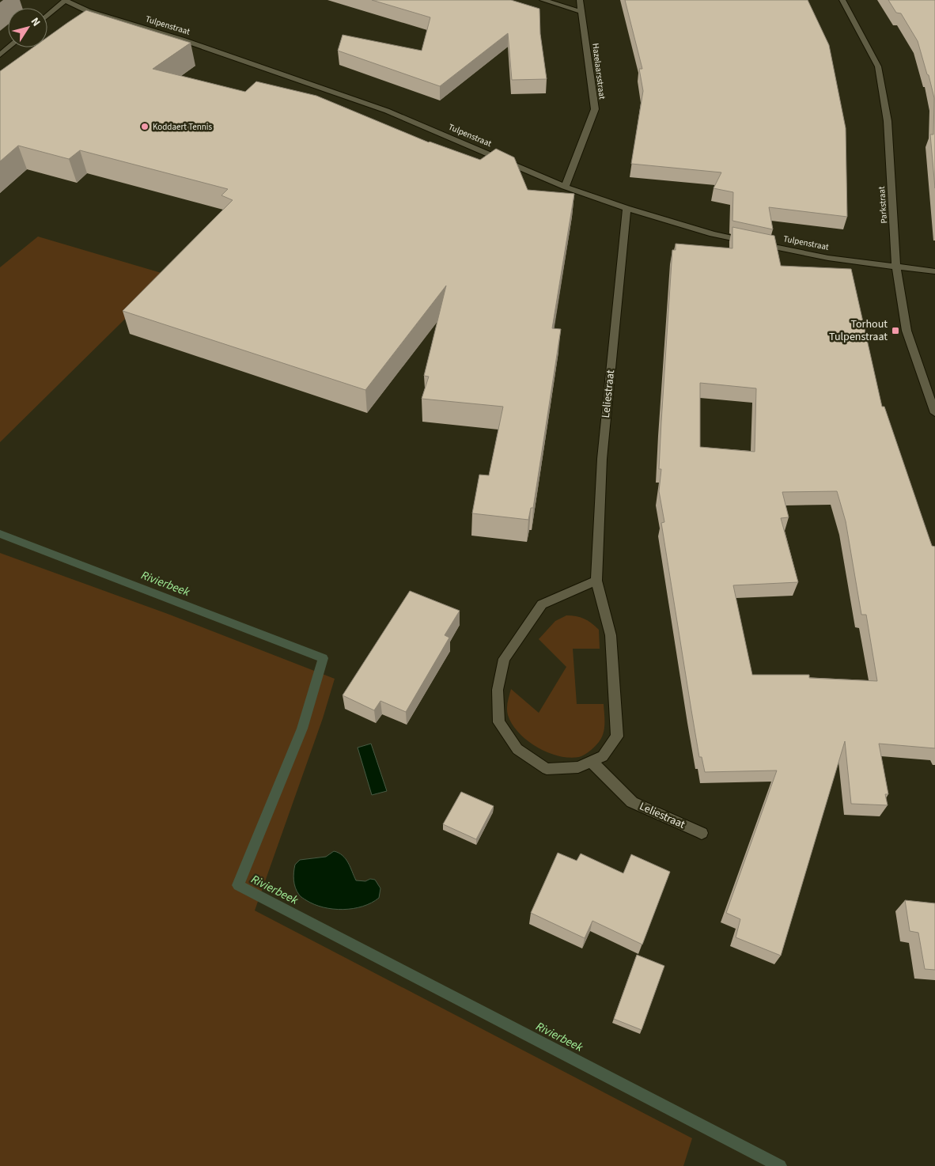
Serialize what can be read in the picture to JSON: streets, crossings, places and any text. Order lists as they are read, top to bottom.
{
  "streets": {
    "street": [
      "Tulpenstraat",
      "Hazelaarsstraat",
      "Parkstraat",
      "Leliestraat"
    ]
  },
  "crossings": [
    ["Tulpenstraat", "Hazelaarsstraat"],
    ["Tulpenstraat", "Parkstraat"],
    ["Tulpenstraat", "Leliestraat"]
  ],
  "water": ["Rivierbeek"],
  "places": {
    "other": ["Koddaert Tennis"],
    "transit": ["Torhout Tulpenstraat"]
  },
  "north": "top right"
}
